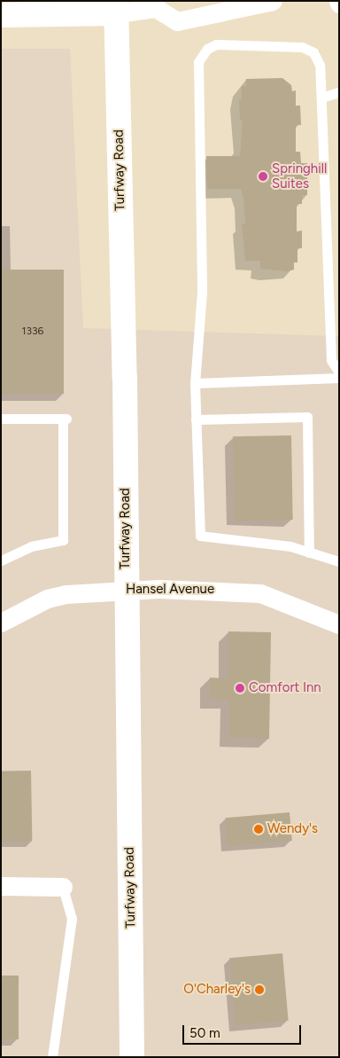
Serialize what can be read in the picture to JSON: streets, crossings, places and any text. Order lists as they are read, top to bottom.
{
  "streets": {
    "main road": ["Turfway Road"],
    "street": ["Hansel Avenue"]
  },
  "crossings": [
    ["Turfway Road", "Hansel Avenue"]
  ],
  "places": [
    "Springhill Suites",
    "Comfort Inn",
    "Wendy's",
    "O'Charley's"
  ],
  "house_numbers": ["1336"],
  "scale_bar": "50 m"
}
